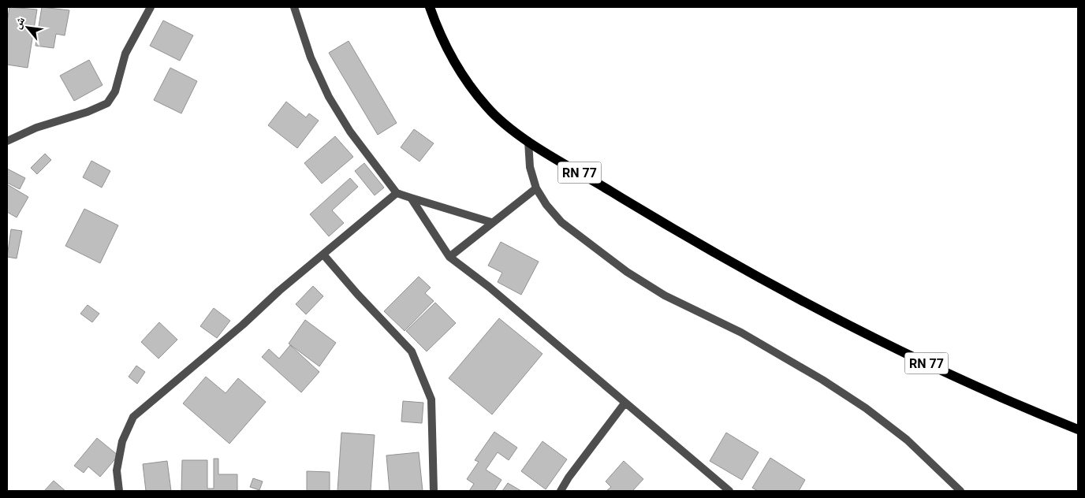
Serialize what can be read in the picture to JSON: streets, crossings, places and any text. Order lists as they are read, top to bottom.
{
  "streets": {
    "main road": ["RN 77"]
  },
  "north": "top left"
}
